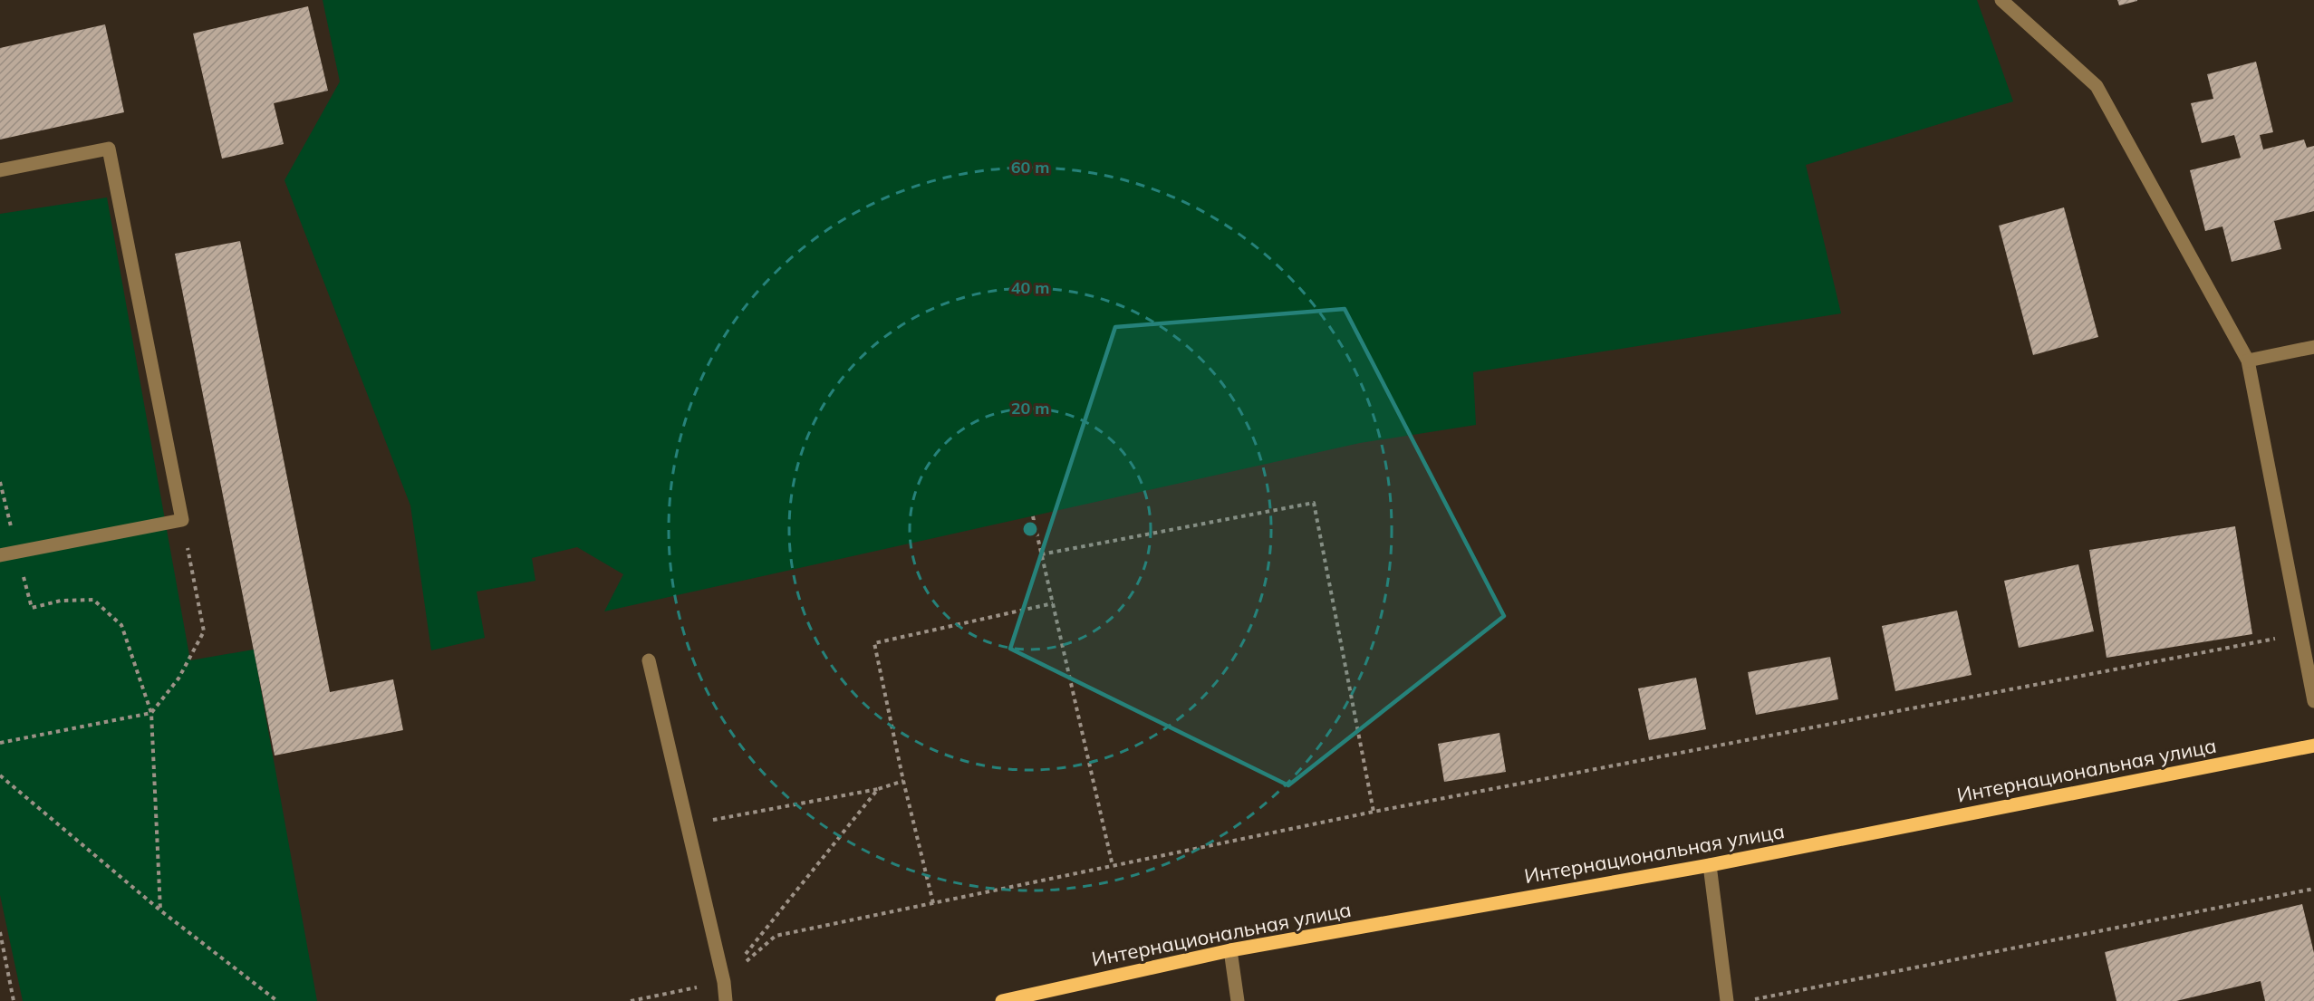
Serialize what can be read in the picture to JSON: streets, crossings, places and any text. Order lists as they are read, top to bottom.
{
  "streets": {
    "main road": ["Интернациональная улица"]
  },
  "rings": ["60 m", "40 m", "20 m"]
}
